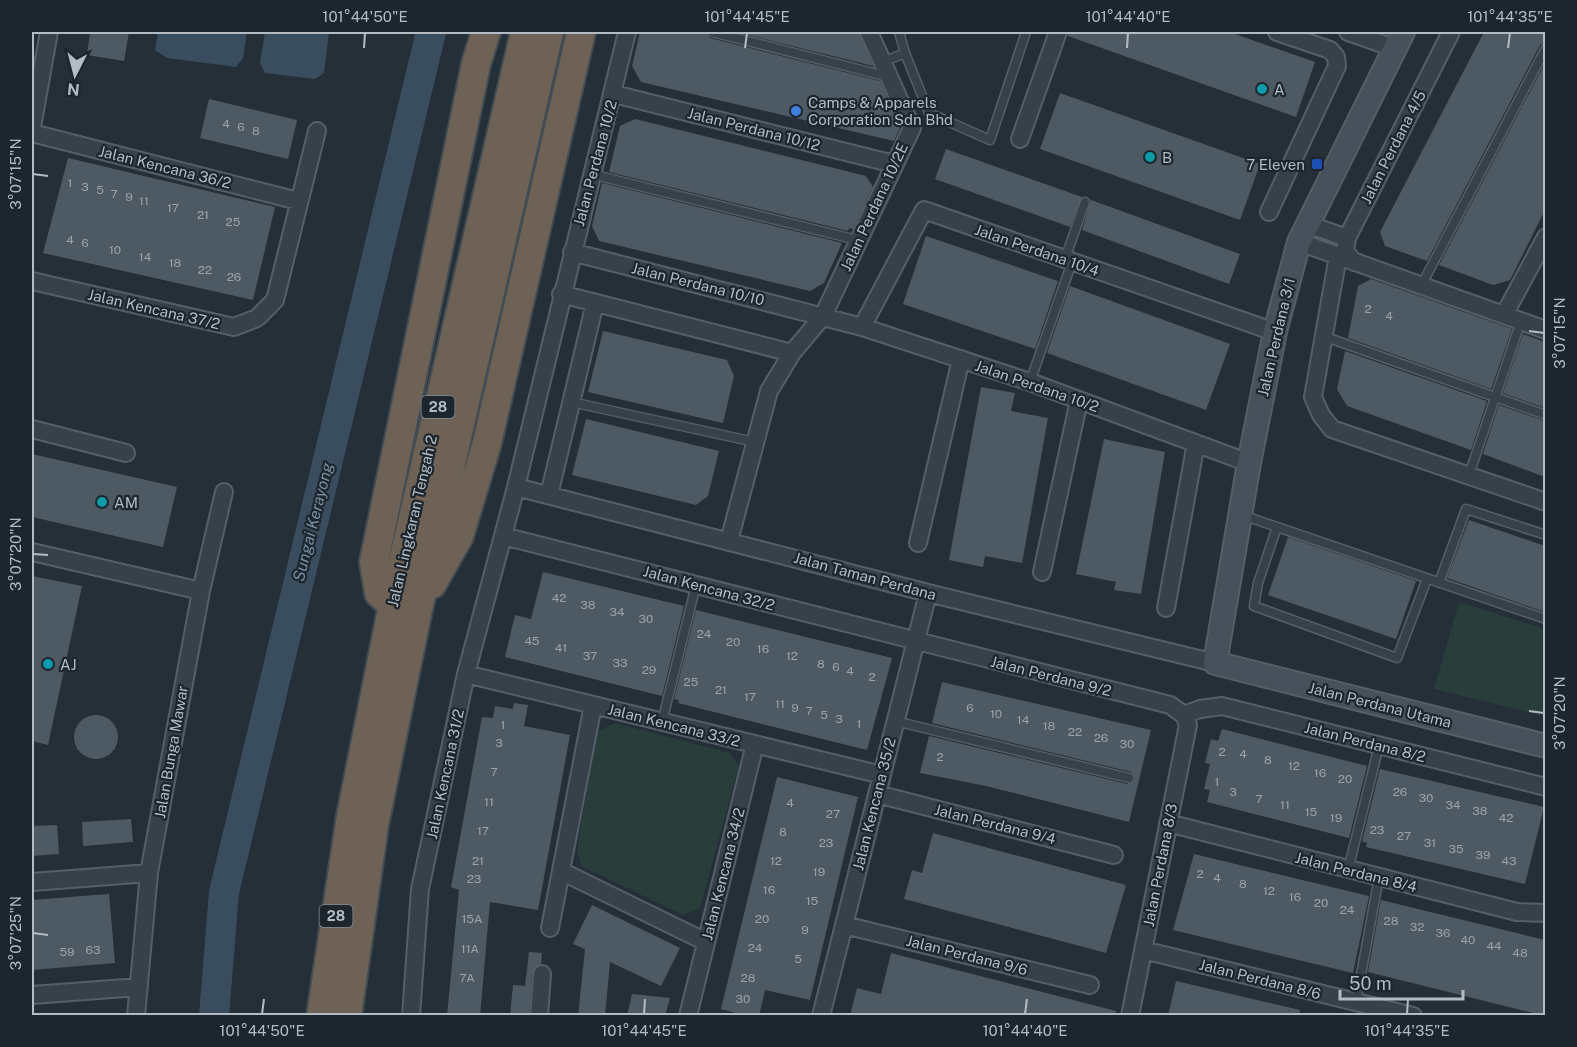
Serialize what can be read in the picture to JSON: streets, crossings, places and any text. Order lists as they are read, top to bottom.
{
  "streets": {
    "highway": ["28", "Jalan Lingkaran Tengah 2"],
    "street": [
      "Jalan Perdana 10/12",
      "Jalan Perdana 4/5",
      "Jalan Perdana 10/2",
      "Jalan Kencana 36/2",
      "Jalan Perdana 10/2E",
      "Jalan Perdana 10/4",
      "Jalan Perdana 10/10",
      "Jalan Kencana 37/2",
      "Jalan Perdana 3/1",
      "Jalan Taman Perdana",
      "Jalan Kencana 32/2",
      "Jalan Perdana 9/2",
      "Jalan Perdana Utama",
      "Jalan Kencana 33/2",
      "Jalan Perdana 8/2",
      "Jalan Bunga Mawar",
      "Jalan Kencana 31/2",
      "Jalan Kencana 35/2",
      "Jalan Perdana 9/4",
      "Jalan Perdana 8/3",
      "Jalan Perdana 8/4",
      "Jalan Kencana 34/2",
      "Jalan Perdana 9/6",
      "Jalan Perdana 8/6"
    ]
  },
  "crossings": [
    ["Jalan Perdana 10/12", "Jalan Perdana 10/2"],
    ["Jalan Perdana 10/12", "Jalan Perdana 10/2E"],
    ["Jalan Perdana 10/2", "Jalan Perdana 10/2E"],
    ["Jalan Perdana 10/2", "Jalan Perdana 10/4"],
    ["Jalan Perdana 10/2", "Jalan Perdana 10/10"],
    ["Jalan Perdana 10/2", "Jalan Perdana 3/1"],
    ["Jalan Perdana 10/2", "Jalan Taman Perdana"],
    ["Jalan Perdana 10/2", "Jalan Kencana 32/2"],
    ["Jalan Perdana 10/2", "Jalan Kencana 31/2"],
    ["Jalan Kencana 36/2", "Jalan Kencana 37/2"],
    ["Jalan Perdana 10/2E", "Jalan Perdana 10/10"],
    ["Jalan Perdana 10/4", "Jalan Perdana 3/1"],
    ["Jalan Perdana 3/1", "Jalan Taman Perdana"],
    ["Jalan Perdana 3/1", "Jalan Perdana Utama"],
    ["Jalan Taman Perdana", "Jalan Perdana Utama"],
    ["Jalan Taman Perdana", "Jalan Kencana 35/2"],
    ["Jalan Kencana 32/2", "Jalan Perdana 9/2"],
    ["Jalan Kencana 32/2", "Jalan Kencana 31/2"],
    ["Jalan Kencana 32/2", "Jalan Kencana 35/2"],
    ["Jalan Perdana 9/2", "Jalan Perdana 8/2"],
    ["Jalan Perdana 9/2", "Jalan Kencana 35/2"],
    ["Jalan Perdana 9/2", "Jalan Perdana 8/3"],
    ["Jalan Kencana 33/2", "Jalan Kencana 31/2"],
    ["Jalan Kencana 33/2", "Jalan Kencana 35/2"],
    ["Jalan Kencana 33/2", "Jalan Kencana 34/2"],
    ["Jalan Perdana 8/2", "Jalan Perdana 8/3"],
    ["Jalan Kencana 35/2", "Jalan Perdana 9/4"],
    ["Jalan Kencana 35/2", "Jalan Perdana 9/6"],
    ["Jalan Perdana 8/3", "Jalan Perdana 8/4"],
    ["Jalan Perdana 8/3", "Jalan Perdana 8/6"]
  ],
  "water": ["Sungai Kerayong"],
  "places": {
    "other": [
      "A",
      "Camps & Apparels Corporation Sdn Bhd",
      "B",
      "AM",
      "AJ"
    ],
    "transit": ["7 Eleven"]
  },
  "house_numbers": [
    "4",
    "6",
    "8",
    "1",
    "3",
    "5",
    "7",
    "9",
    "11",
    "17",
    "21",
    "25",
    "4",
    "6",
    "10",
    "14",
    "18",
    "22",
    "26",
    "2",
    "4",
    "42",
    "38",
    "34",
    "30",
    "24",
    "45",
    "20",
    "41",
    "16",
    "37",
    "12",
    "33",
    "8",
    "6",
    "29",
    "4",
    "2",
    "25",
    "21",
    "17",
    "11",
    "9",
    "6",
    "7",
    "10",
    "5",
    "3",
    "14",
    "1",
    "1",
    "18",
    "22",
    "26",
    "3",
    "30",
    "2",
    "4",
    "2",
    "8",
    "12",
    "7",
    "16",
    "20",
    "1",
    "3",
    "26",
    "30",
    "7",
    "11",
    "4",
    "11",
    "34",
    "38",
    "15",
    "27",
    "19",
    "42",
    "23",
    "17",
    "8",
    "27",
    "23",
    "31",
    "35",
    "39",
    "21",
    "12",
    "43",
    "19",
    "2",
    "4",
    "23",
    "8",
    "16",
    "12",
    "16",
    "15",
    "20",
    "24",
    "15A",
    "20",
    "28",
    "32",
    "9",
    "36",
    "40",
    "44",
    "24",
    "11A",
    "63",
    "59",
    "48",
    "5",
    "7A",
    "28",
    "30"
  ],
  "scale_bar": "50 m",
  "north": "bottom",
  "coordinates": [
    "101°44'50\"E",
    "101°44'45\"E",
    "101°44'40\"E",
    "101°44'35\"E",
    "3°07'15\"N",
    "3°07'20\"N",
    "3°07'25\"N"
  ]
}
